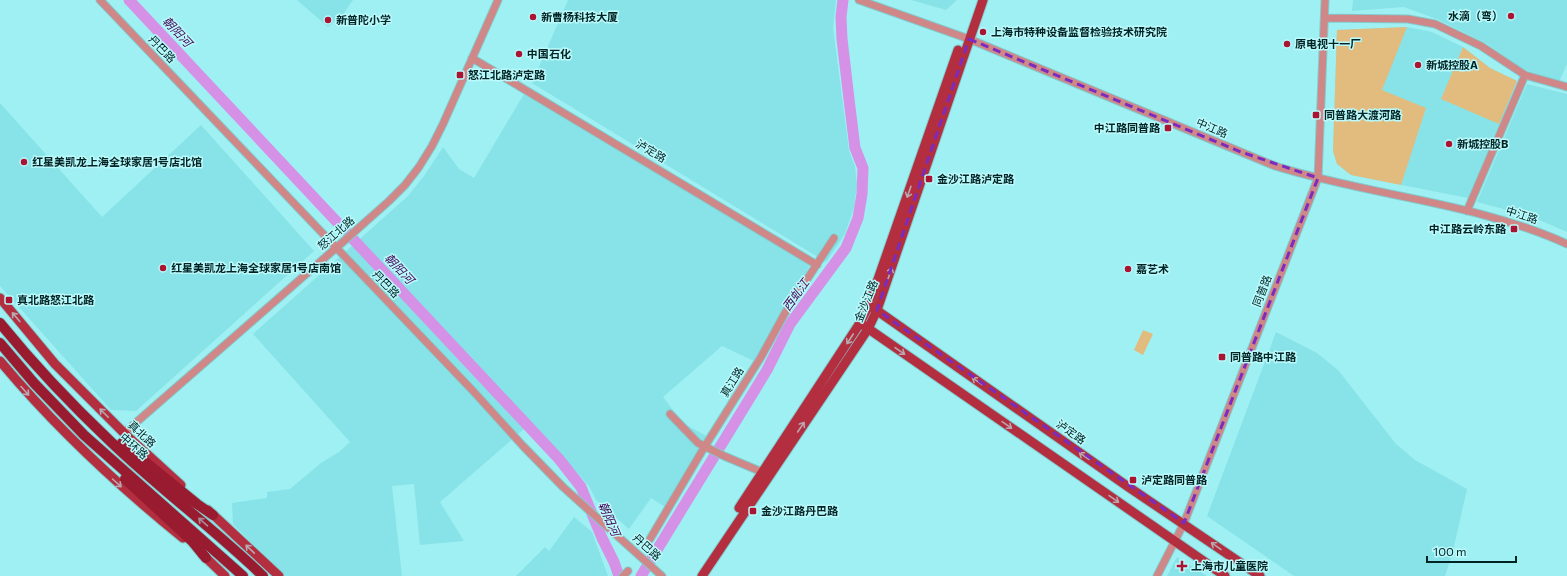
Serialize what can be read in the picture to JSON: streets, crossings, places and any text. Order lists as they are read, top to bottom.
{
  "streets": {
    "highway": ["中环路"],
    "main road": ["泸定路", "金沙江路", "真北路"],
    "street": [
      "丹巴路",
      "中江路",
      "怒江北路",
      "同普路",
      "真江路"
    ]
  },
  "crossings": [
    ["丹巴路", "怒江北路"],
    ["中江路", "同普路"],
    ["中江路", "金沙江路"],
    ["泸定路", "怒江北路"],
    ["泸定路", "同普路"],
    ["泸定路", "金沙江路"],
    ["泸定路", "真江路"],
    ["怒江北路", "真北路"]
  ],
  "one_way": ["泸定路"],
  "water": ["朝阳河", "西虬江"],
  "places": {
    "other": [
      "水滴（弯）",
      "新曹杨科技大厦",
      "新普陀小学",
      "上海市特种设备监督检验技术研究院",
      "原电视十一厂",
      "中国石化",
      "新城控股A",
      "新城控股B",
      "红星美凯龙上海全球家居1号店北馆",
      "红星美凯龙上海全球家居1号店南馆",
      "嘉艺术"
    ],
    "transit": [
      "怒江北路泸定路",
      "同普路大渡河路",
      "中江路同普路",
      "金沙江路泸定路",
      "中江路云岭东路",
      "真北路怒江北路",
      "同普路中江路",
      "泸定路同普路",
      "金沙江路丹巴路"
    ],
    "health": ["上海市儿童医院"]
  },
  "scale_bar": "100 m"
}
